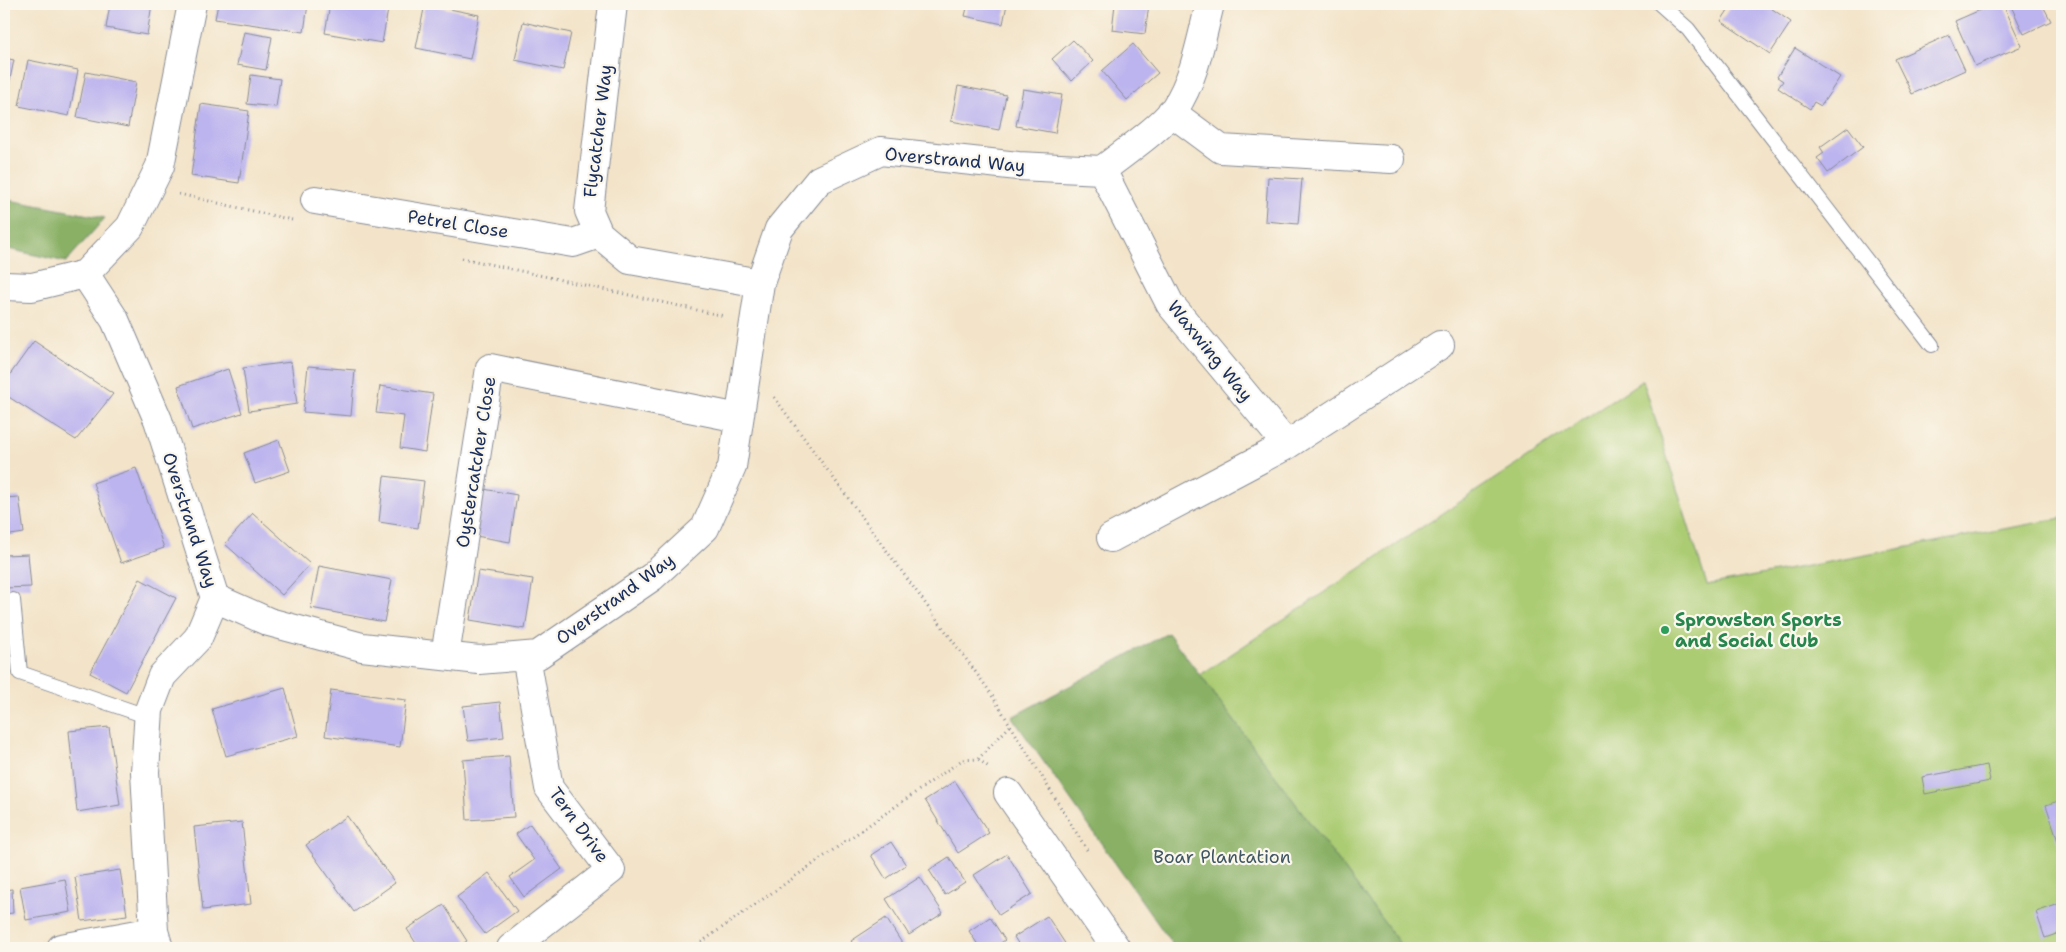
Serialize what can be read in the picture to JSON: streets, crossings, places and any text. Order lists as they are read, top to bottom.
{
  "streets": {
    "street": [
      "Flycatcher Way",
      "Overstrand Way",
      "Petrel Close",
      "Waxwing Way",
      "Oystercatcher Close",
      "Tern Drive"
    ]
  },
  "crossings": [
    ["Flycatcher Way", "Overstrand Way"],
    ["Flycatcher Way", "Petrel Close"],
    ["Overstrand Way", "Waxwing Way"],
    ["Overstrand Way", "Oystercatcher Close"],
    ["Overstrand Way", "Tern Drive"]
  ],
  "parks": ["Boar Plantation"],
  "places": ["Sprowston Sports and Social Club"]
}
